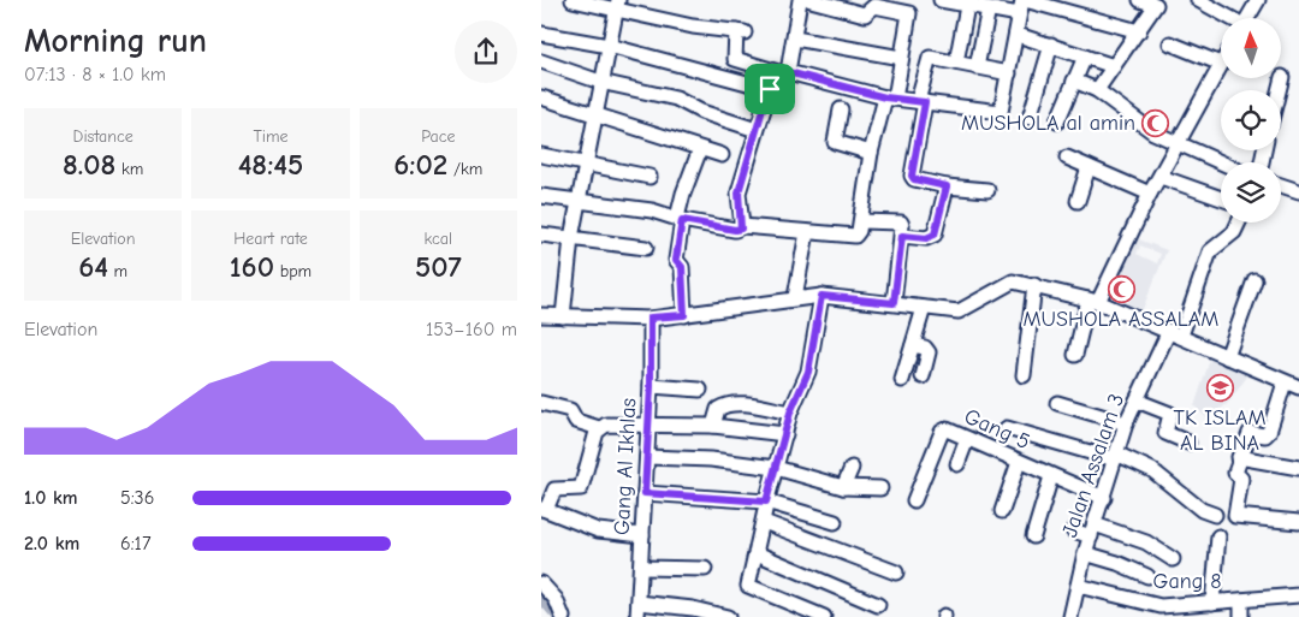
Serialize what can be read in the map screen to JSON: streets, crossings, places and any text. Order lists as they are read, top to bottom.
{
  "streets": {
    "street": [
      "Gang 5",
      "Jalan Assalam 3",
      "Gang Al Ikhlas",
      "Gang 8"
    ]
  },
  "crossings": [
    ["Gang 5", "Jalan Assalam 3"],
    ["Jalan Assalam 3", "Gang 8"]
  ],
  "places": {
    "mosque": ["MUSHOLA al amin", "MUSHOLA ASSALAM"],
    "school or university": ["TK ISLAM AL BINA"]
  },
  "north": "top",
  "page": {
    "heading": ["Morning run", "07:13 · 8 × 1.0 km"],
    "stats": [
      ["Distance", "8.08 km"],
      ["Time", "48:45"],
      ["Pace", "6:02 /km"],
      ["Elevation", "64 m"],
      ["Heart rate", "160 bpm"],
      ["kcal", "507"]
    ],
    "chart": ["Elevation", "153–160 m"],
    "list": [
      {
        "name": "1.0 km",
        "note": "5:36"
      },
      {
        "name": "2.0 km",
        "note": "6:17"
      }
    ]
  }
}
